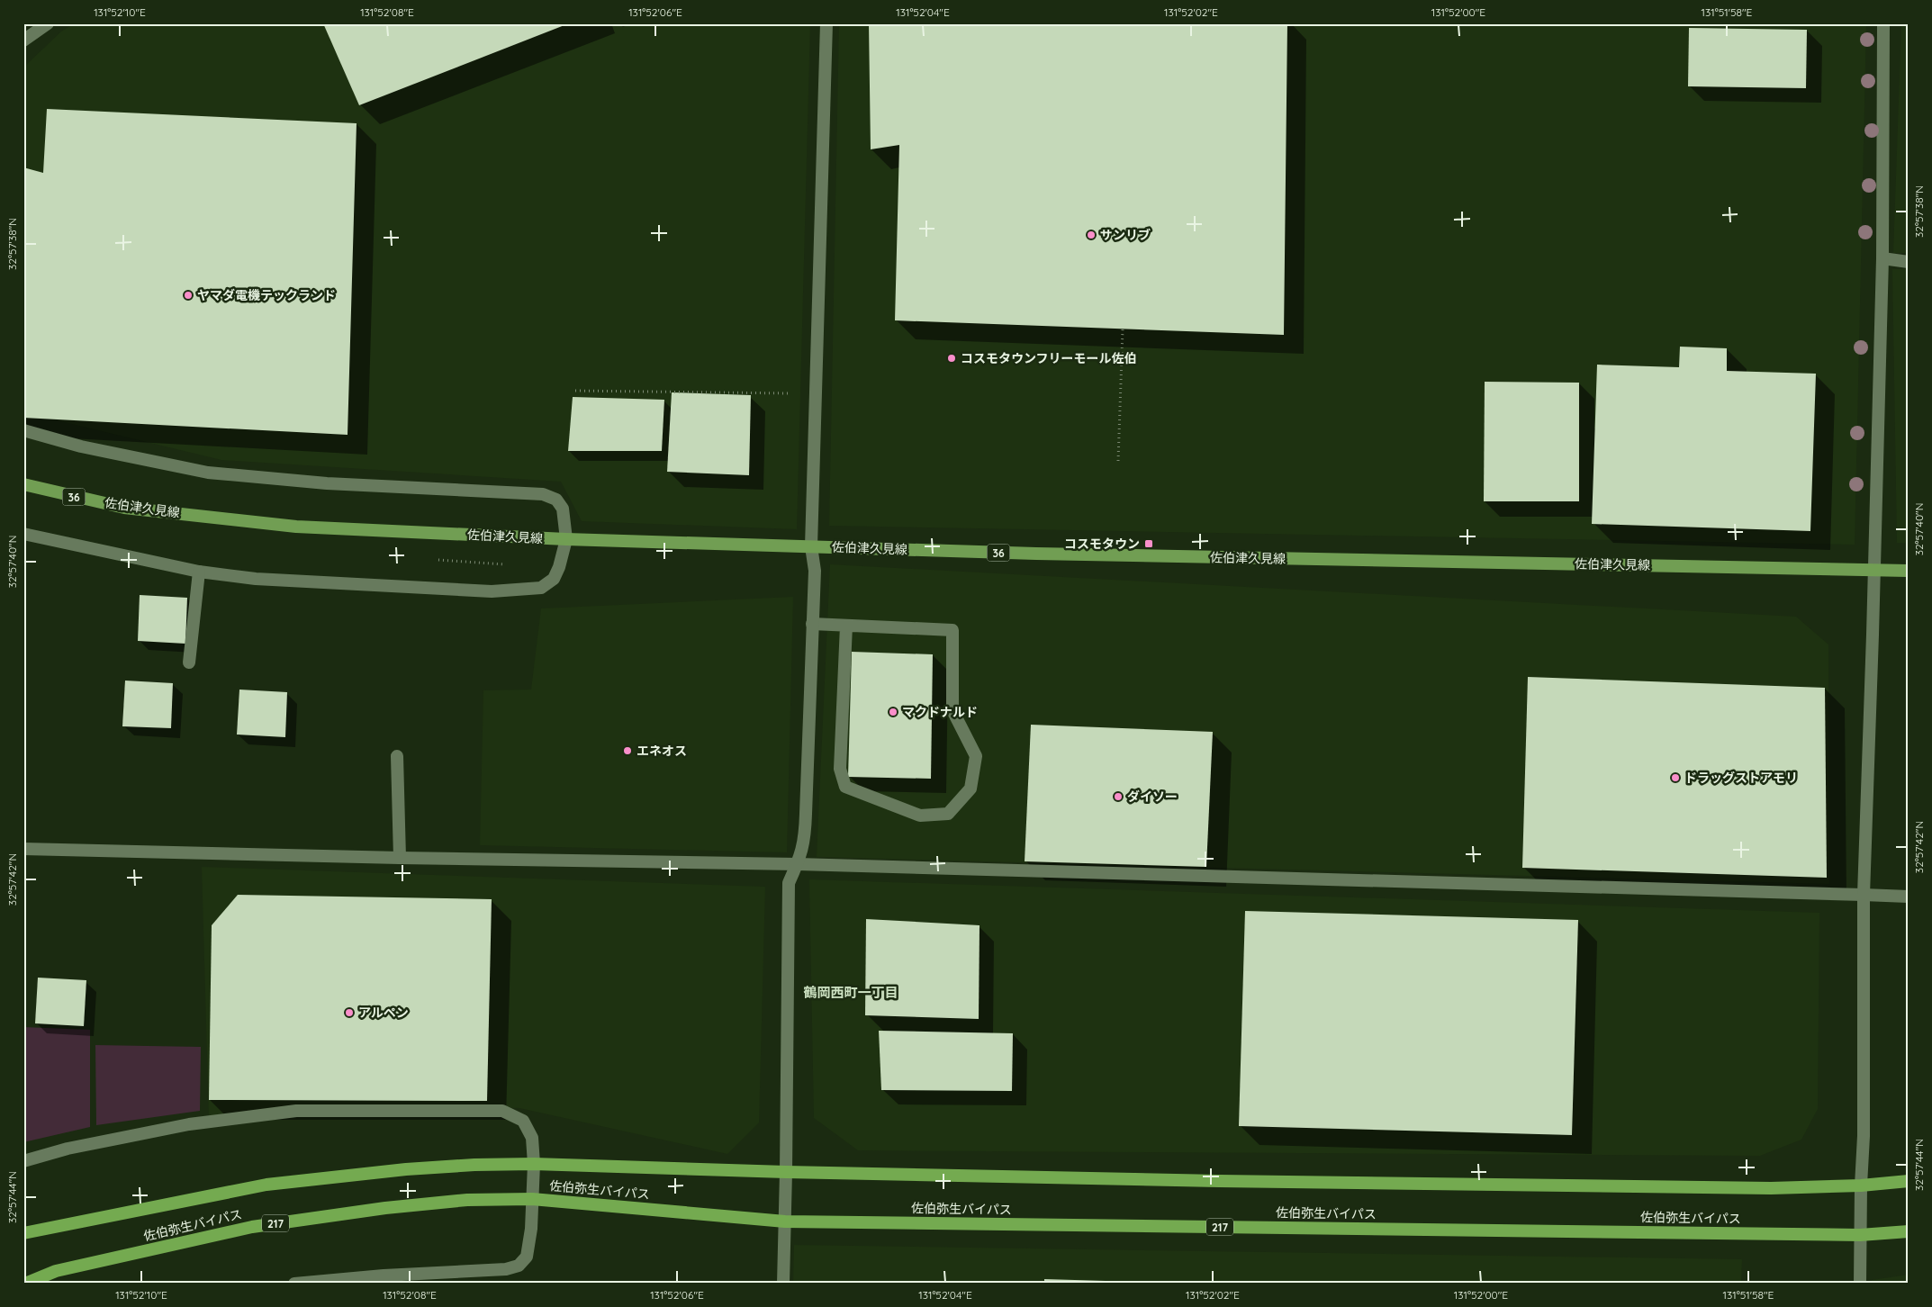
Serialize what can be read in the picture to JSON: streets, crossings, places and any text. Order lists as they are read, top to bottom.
{
  "streets": {
    "highway": ["佐伯弥生バイパス", "217"],
    "main road": ["36", "佐伯津久見線"]
  },
  "districts": ["鶴岡西町一丁目"],
  "places": {
    "other": [
      "サンリブ",
      "ヤマダ電機テックランド",
      "コスモタウンフリーモール佐伯",
      "マクドナルド",
      "エネオス",
      "ドラッグストアモリ",
      "ダイソー",
      "アルペン"
    ],
    "transit": ["コスモタウン"]
  },
  "coordinates": [
    "131°52'10\"E",
    "131°52'08\"E",
    "131°52'06\"E",
    "131°52'04\"E",
    "131°52'02\"E",
    "131°52'00\"E",
    "131°51'58\"E",
    "32°57'38\"N",
    "32°57'40\"N",
    "32°57'42\"N",
    "32°57'44\"N"
  ]
}
